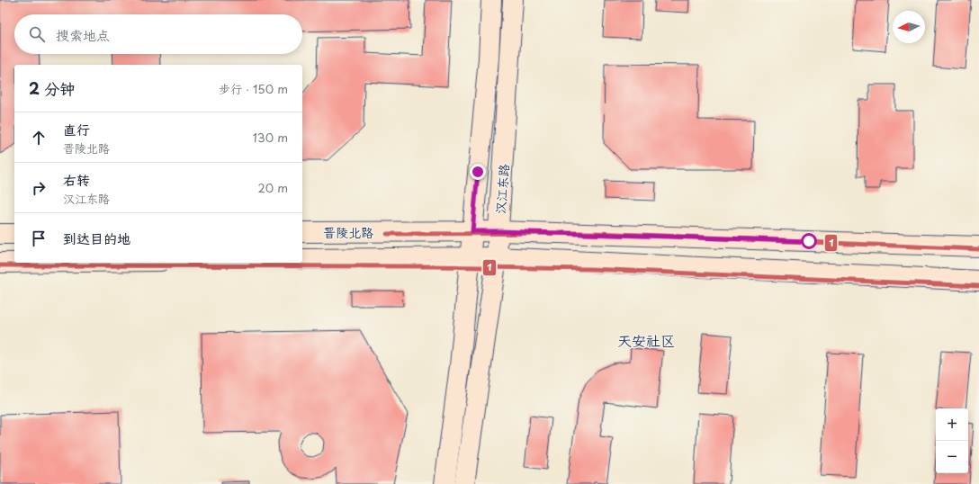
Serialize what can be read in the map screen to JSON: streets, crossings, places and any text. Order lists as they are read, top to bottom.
{
  "streets": {
    "main road": ["汉江东路", "晋陵北路"]
  },
  "crossings": [
    ["汉江东路", "晋陵北路"]
  ],
  "districts": ["天安社区"],
  "lines": ["transit line 1"],
  "north": "left",
  "page": {
    "search": "搜索地点",
    "heading": ["2 分钟", "步行 · 150 m"],
    "list": [
      ["直行", "晋陵北路", "130 m"],
      ["右转", "汉江东路", "20 m"],
      "到达目的地"
    ],
    "map_buttons": ["+", "−"]
  }
}
